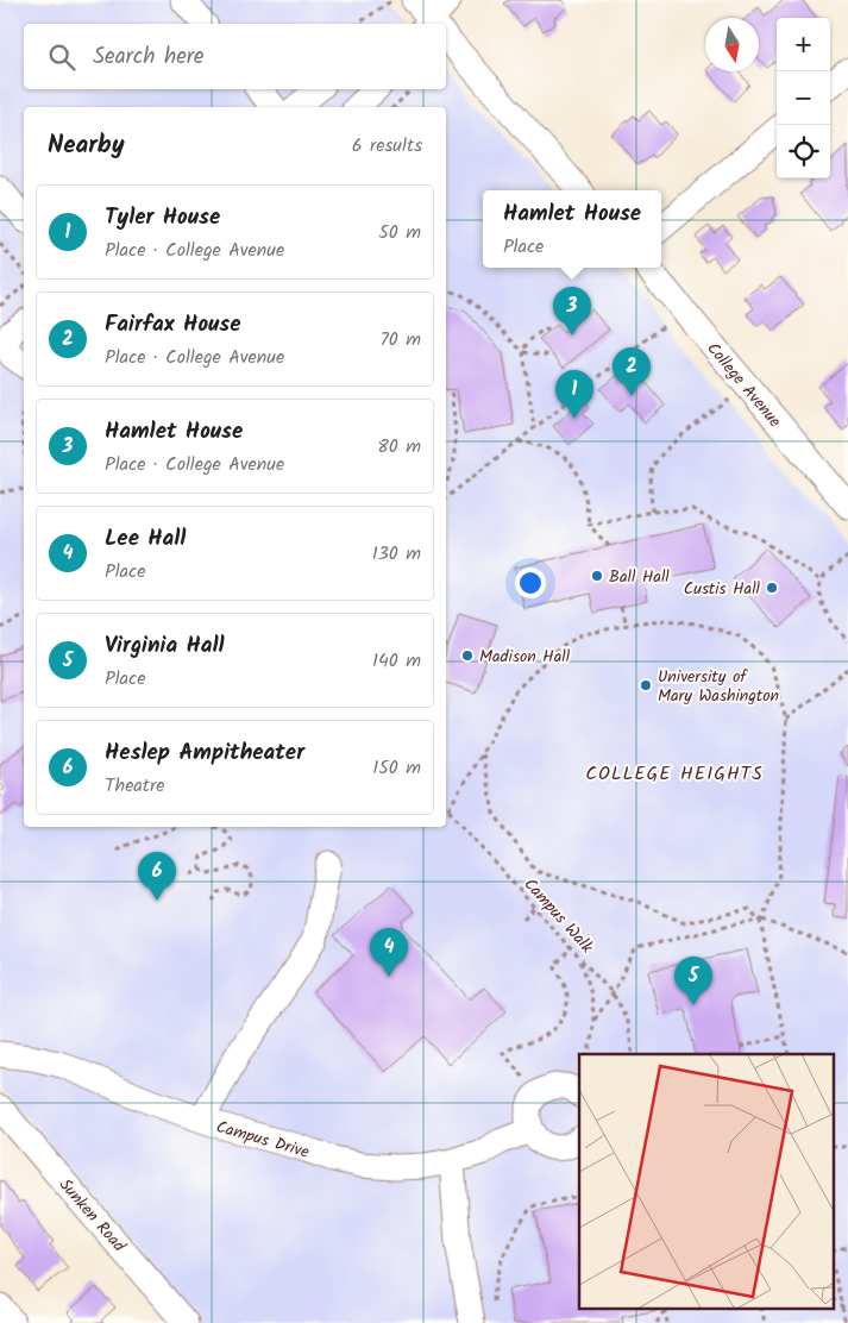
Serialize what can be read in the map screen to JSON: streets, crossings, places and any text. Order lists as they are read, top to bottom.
{
  "streets": {
    "street": ["College Avenue", "Campus Drive", "Sunken Road"],
    "path": ["Campus Walk"]
  },
  "districts": ["COLLEGE HEIGHTS"],
  "places": [
    "Ball Hall",
    "Custis Hall",
    "Madison Hall",
    "University of Mary Washington"
  ],
  "north": "bottom",
  "page": {
    "map_buttons": ["+", "−"],
    "search": "Search here",
    "heading": ["Nearby", "6 results"],
    "list": [
      {
        "mark": "1",
        "name": "Tyler House",
        "note": "Place · College Avenue",
        "value": "50 m"
      },
      {
        "mark": "2",
        "name": "Fairfax House",
        "note": "Place · College Avenue",
        "value": "70 m"
      },
      {
        "mark": "3",
        "name": "Hamlet House",
        "note": "Place · College Avenue",
        "value": "80 m"
      },
      {
        "mark": "4",
        "name": "Lee Hall",
        "note": "Place",
        "value": "130 m"
      },
      {
        "mark": "5",
        "name": "Virginia Hall",
        "note": "Place",
        "value": "140 m"
      },
      {
        "mark": "6",
        "name": "Heslep Ampitheater",
        "note": "Theatre",
        "value": "150 m"
      }
    ],
    "popup": ["Hamlet House", "Place"],
    "pins": [
      "3",
      "2",
      "1",
      "6",
      "4",
      "5"
    ]
  }
}
